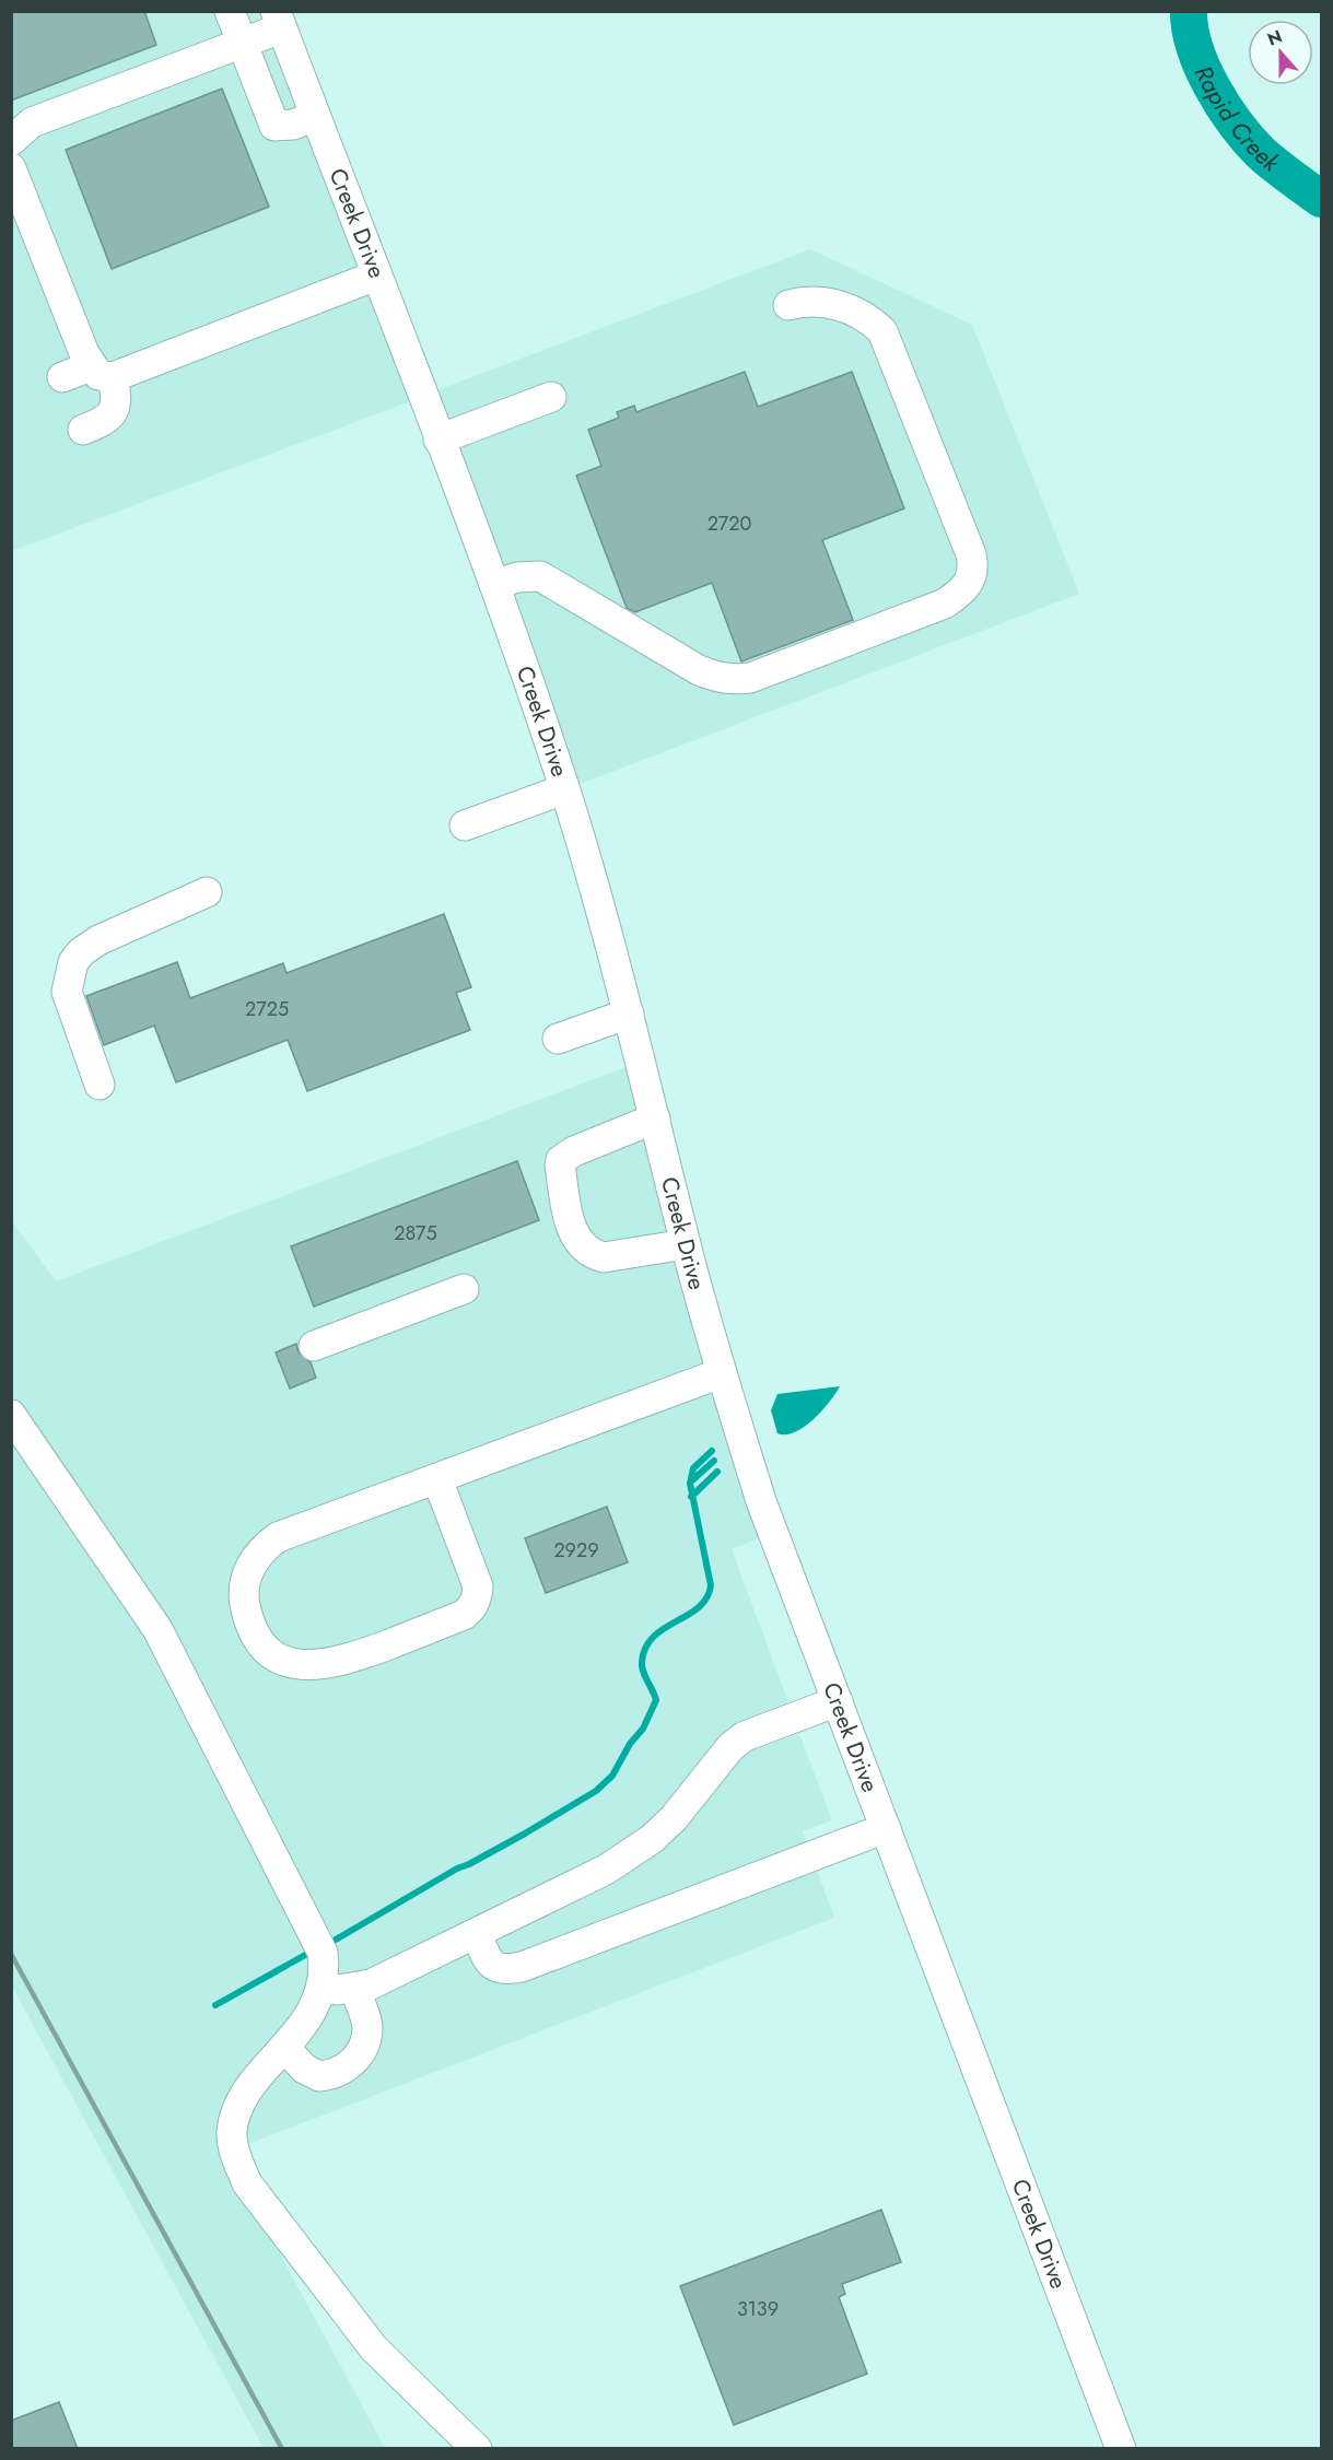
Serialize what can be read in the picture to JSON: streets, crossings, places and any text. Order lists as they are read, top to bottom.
{
  "streets": {
    "street": ["Creek Drive"]
  },
  "water": ["Rapid Creek"],
  "house_numbers": [
    "2720",
    "2725",
    "2875",
    "2929",
    "3139"
  ],
  "north": "top"
}
